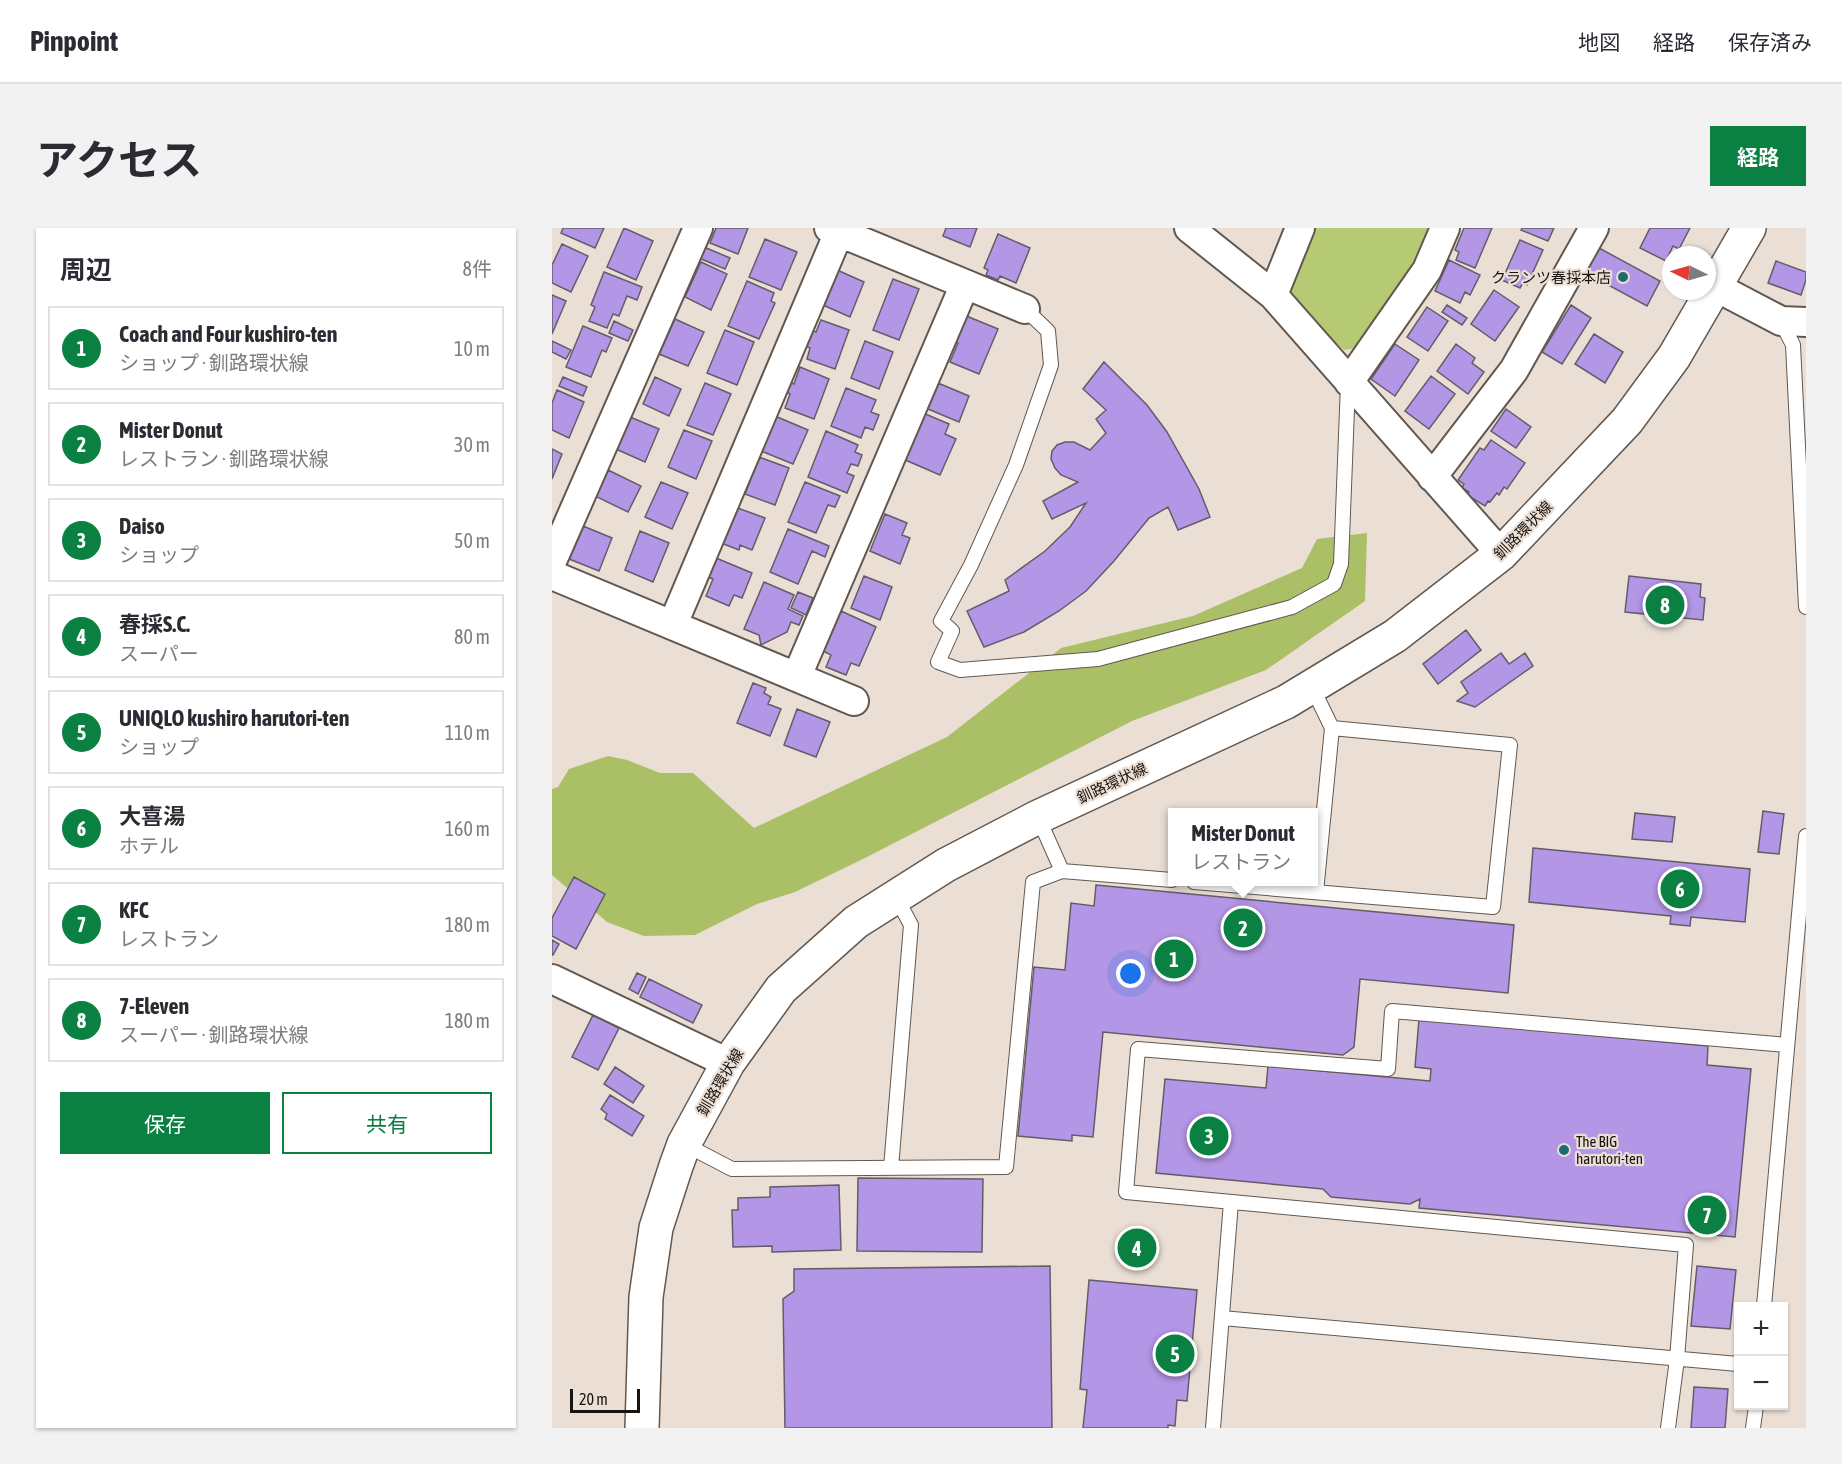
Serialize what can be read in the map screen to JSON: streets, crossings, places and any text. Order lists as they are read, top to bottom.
{
  "streets": {
    "street": ["釧路環状線"]
  },
  "places": ["クランツ春採本店", "The BIG harutori-ten"],
  "scale_bar": "20 m",
  "north": "left",
  "page": {
    "header": "Pinpoint",
    "nav": ["地図", "経路", "保存済み"],
    "title": "アクセス",
    "buttons": [
      "経路",
      ["保存", "共有"]
    ],
    "heading": ["周辺", "8件"],
    "list": [
      {
        "mark": "1",
        "name": "Coach and Four kushiro-ten",
        "note": "ショップ · 釧路環状線",
        "value": "10 m"
      },
      {
        "mark": "2",
        "name": "Mister Donut",
        "note": "レストラン · 釧路環状線",
        "value": "30 m"
      },
      {
        "mark": "3",
        "name": "Daiso",
        "note": "ショップ",
        "value": "50 m"
      },
      {
        "mark": "4",
        "name": "春採S.C.",
        "note": "スーパー",
        "value": "80 m"
      },
      {
        "mark": "5",
        "name": "UNIQLO kushiro harutori-ten",
        "note": "ショップ",
        "value": "110 m"
      },
      {
        "mark": "6",
        "name": "大喜湯",
        "note": "ホテル",
        "value": "160 m"
      },
      {
        "mark": "7",
        "name": "KFC",
        "note": "レストラン",
        "value": "180 m"
      },
      {
        "mark": "8",
        "name": "7-Eleven",
        "note": "スーパー · 釧路環状線",
        "value": "180 m"
      }
    ],
    "pins": [
      "8",
      "6",
      "2",
      "1",
      "3",
      "7",
      "4",
      "5"
    ],
    "popup": ["Mister Donut", "レストラン"],
    "map_buttons": ["+", "−"],
    "scale": "20 m"
  }
}
